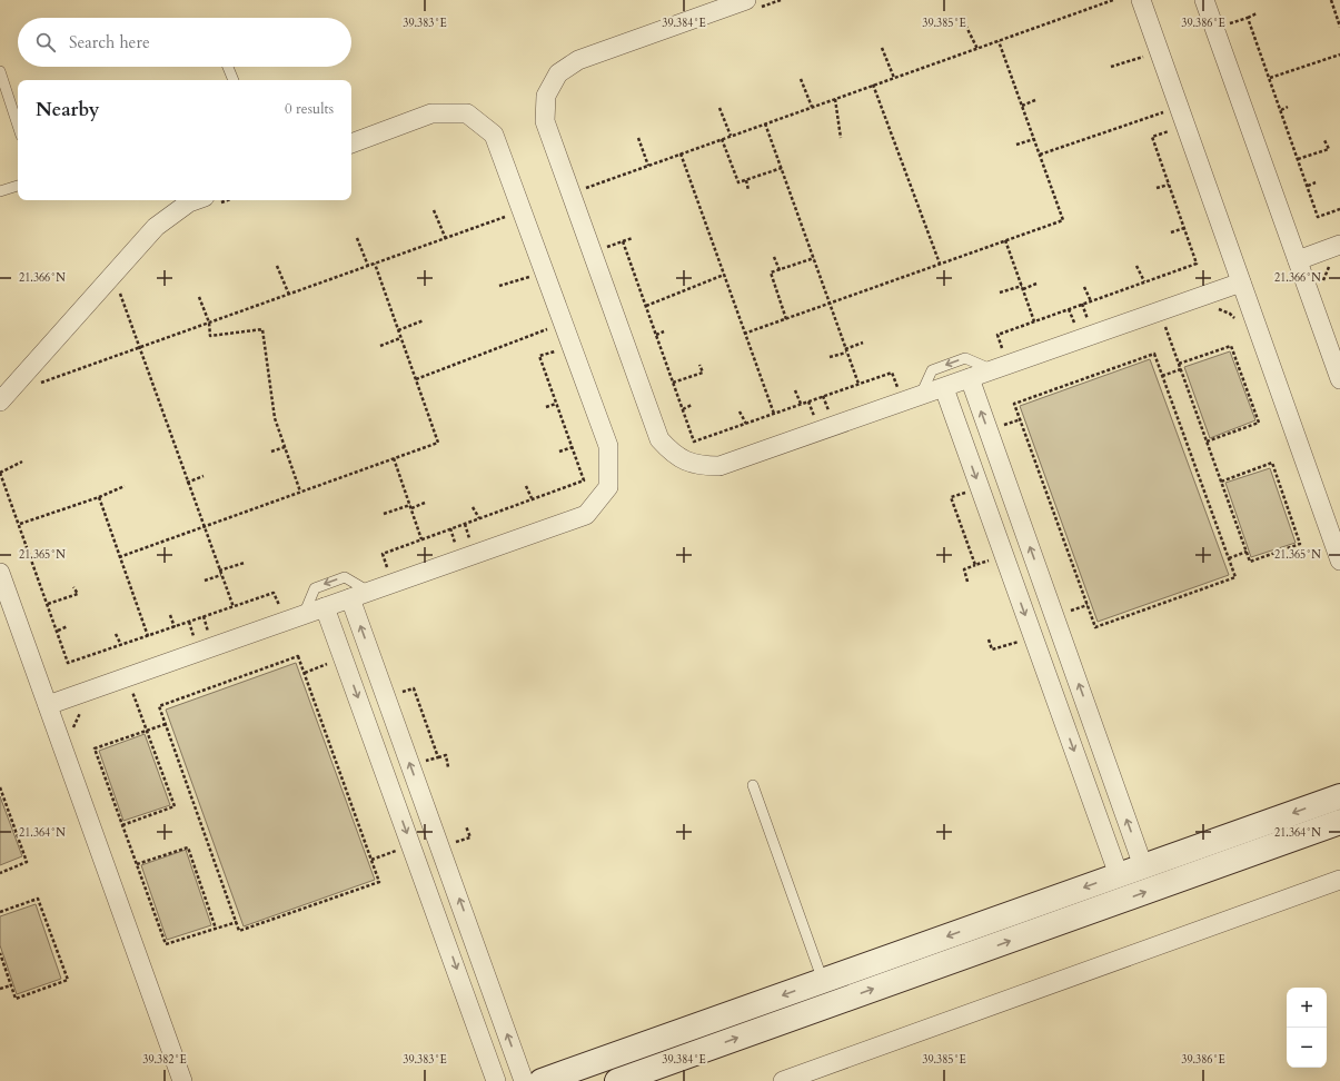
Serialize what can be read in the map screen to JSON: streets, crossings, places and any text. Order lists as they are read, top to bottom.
{
  "page": {
    "search": "Search here",
    "heading": ["Nearby", "0 results"],
    "map_buttons": ["+", "−"]
  },
  "coordinates": [
    "39.383°E",
    "39.384°E",
    "39.385°E",
    "39.386°E",
    "21.366°N",
    "21.365°N",
    "21.364°N",
    "39.382°E"
  ]
}
